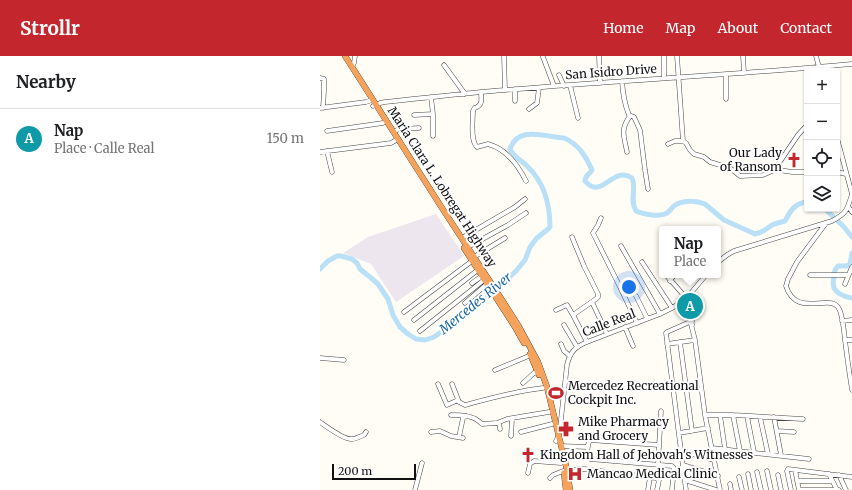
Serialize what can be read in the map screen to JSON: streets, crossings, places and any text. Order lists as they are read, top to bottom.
{
  "streets": {
    "highway": ["Maria Clara L. Lobregat Highway"],
    "street": ["San Isidro Drive", "Calle Real"]
  },
  "crossings": [
    ["San Isidro Drive", "Maria Clara L. Lobregat Highway"],
    ["Maria Clara L. Lobregat Highway", "Calle Real"]
  ],
  "water": ["Mercedes River"],
  "places": {
    "church": ["Our Lady of Ransom", "Kingdom Hall of Jehovah's Witnesses"],
    "sports": ["Mercedez Recreational Cockpit Inc."],
    "pharmacy": ["Mike Pharmacy and Grocery"],
    "hospital": ["Mancao Medical Clinic"]
  },
  "scale_bar": "200 m",
  "page": {
    "header": "Strollr",
    "nav": [
      "Home",
      "Map",
      "About",
      "Contact"
    ],
    "heading": "Nearby",
    "map_buttons": ["+", "−"],
    "list": [
      {
        "mark": "A",
        "name": "Nap",
        "note": "Place · Calle Real",
        "value": "150 m"
      }
    ],
    "popup": ["Nap", "Place"],
    "pins": "A",
    "scale": "200 m"
  }
}
